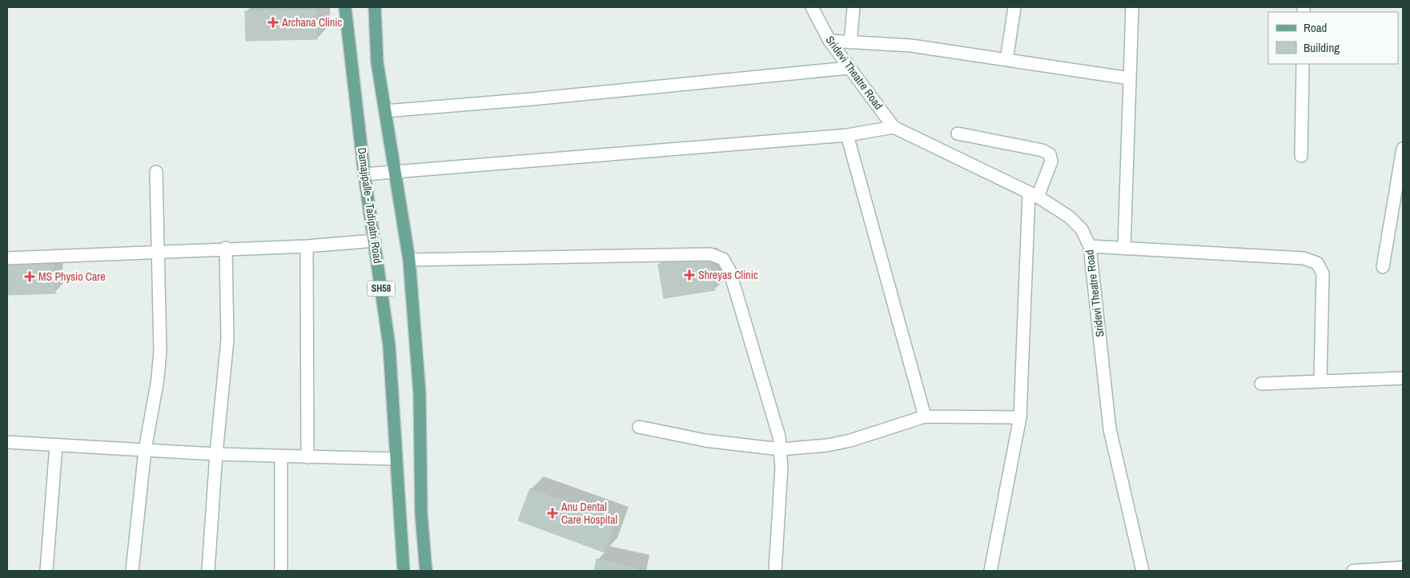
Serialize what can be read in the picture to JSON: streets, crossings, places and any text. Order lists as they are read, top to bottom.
{
  "streets": {
    "main road": ["Damajipalle - Tadipatri Road", "SH58"],
    "street": ["Sridevi Theatre Road"]
  },
  "places": {
    "health": [
      "Archana Clinic",
      "Shreyas Clinic",
      "MS Physio Care",
      "Anu Dental Care Hospital"
    ]
  },
  "legend": ["Road", "Building"]
}
